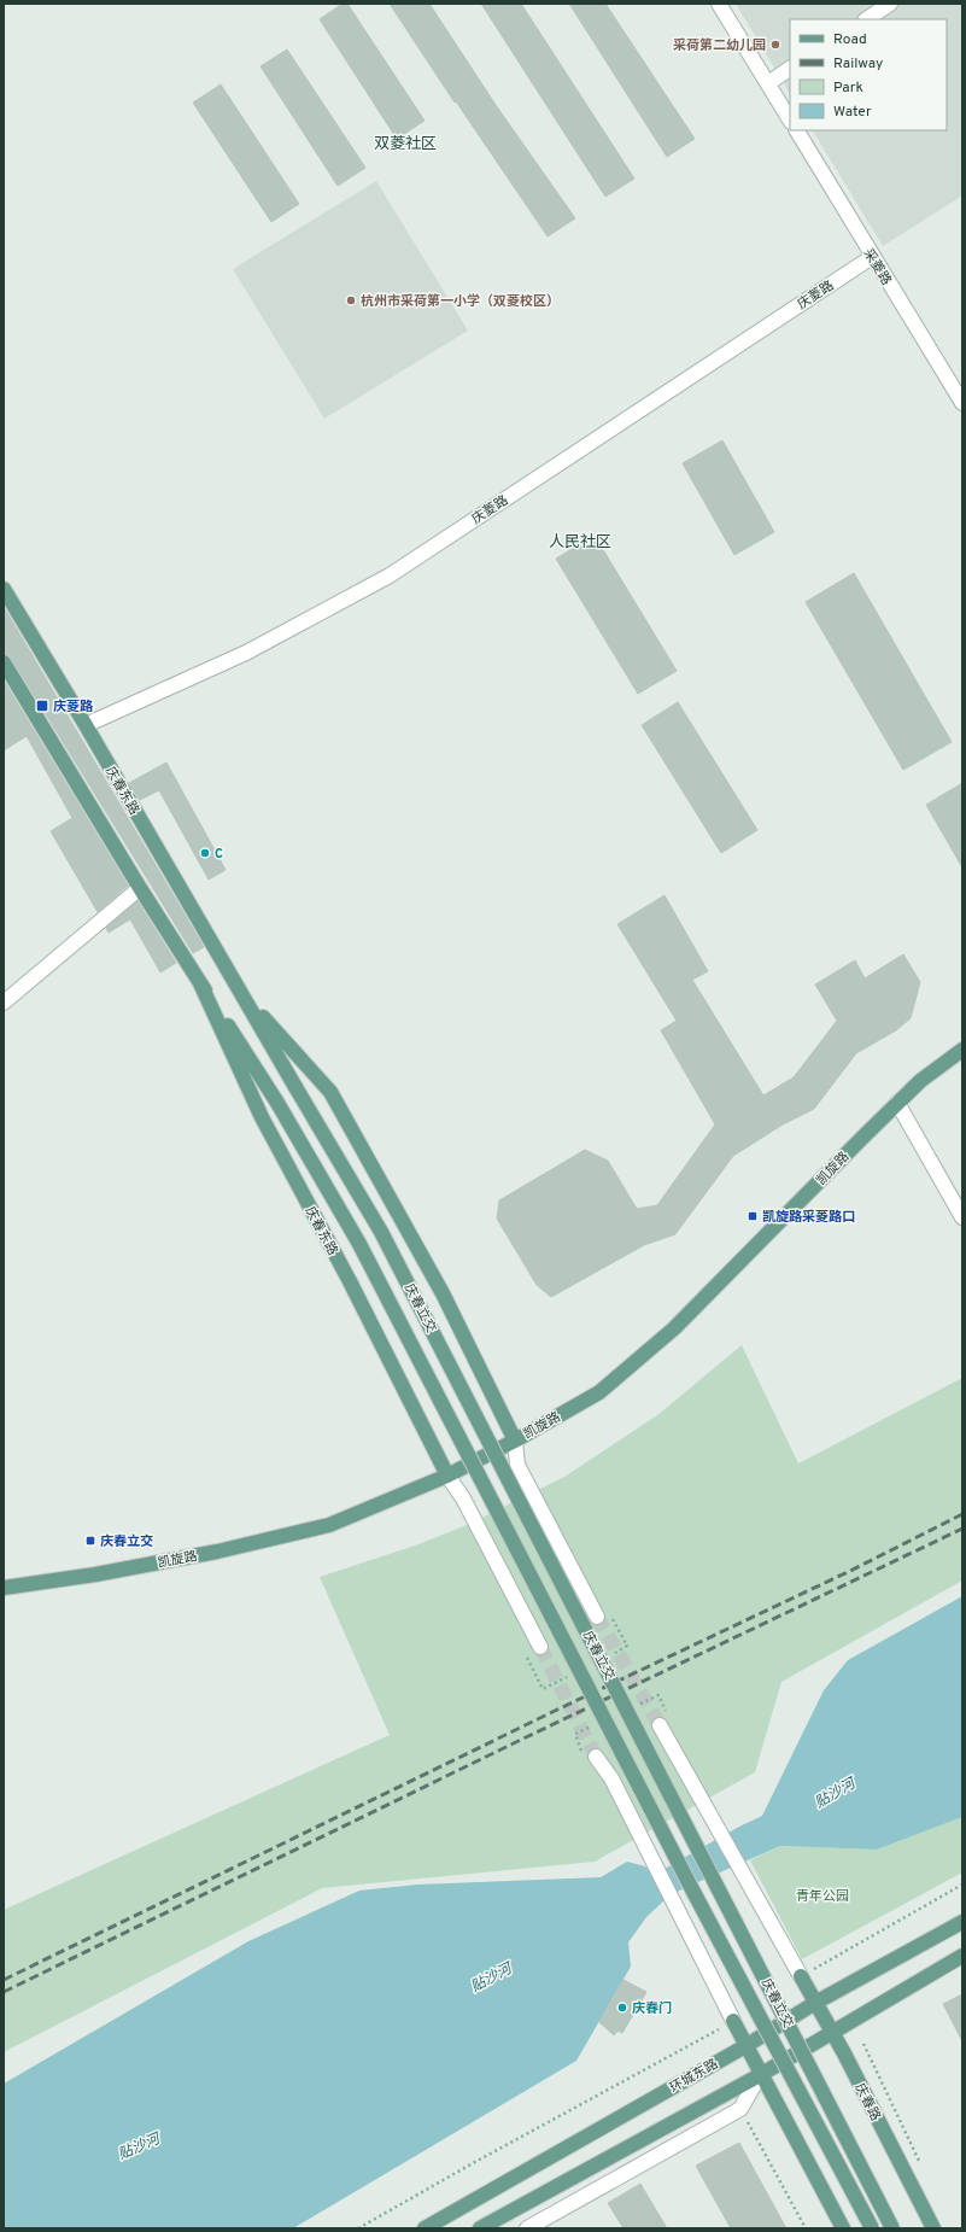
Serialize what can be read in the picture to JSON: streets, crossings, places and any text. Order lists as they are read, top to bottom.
{
  "streets": {
    "main road": [
      "庆春东路",
      "凯旋路",
      "庆春立交",
      "环城东路",
      "庆春路"
    ],
    "street": ["采菱路", "庆菱路"]
  },
  "crossings": [
    ["采菱路", "庆菱路"],
    ["庆菱路", "庆春东路"],
    ["庆春东路", "凯旋路"],
    ["庆春东路", "庆春立交"],
    ["环城东路", "庆春路"]
  ],
  "districts": ["双菱社区", "人民社区"],
  "water": ["贴沙河"],
  "parks": ["青年公园"],
  "places": {
    "other": [
      "采荷第二幼儿园",
      "杭州市采荷第一小学（双菱校区）",
      "C",
      "庆春门"
    ],
    "transit": ["庆菱路", "凯旋路采菱路口", "庆春立交"]
  },
  "legend": [
    "Road",
    "Railway",
    "Park",
    "Water"
  ]
}
